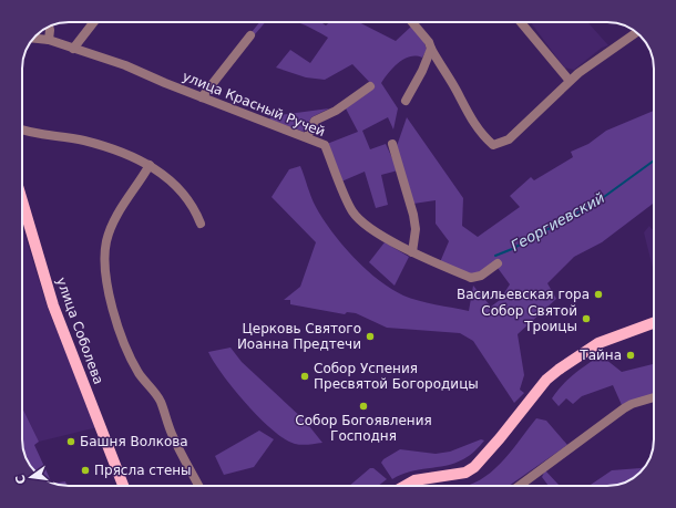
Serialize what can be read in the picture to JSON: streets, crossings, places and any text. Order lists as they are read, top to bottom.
{
  "streets": {
    "main road": ["улица Соболева"],
    "street": ["улица Красный Ручей"]
  },
  "water": ["Георгиевский"],
  "places": [
    "Васильевская гора",
    "Собор Святой Троицы",
    "Церковь Святого Иоанна Предтечи",
    "Тайна",
    "Собор Успения Пресвятой Богородицы",
    "Собор Богоявления Господня",
    "Башня Волкова",
    "Прясла стены"
  ],
  "north": "left"
}
